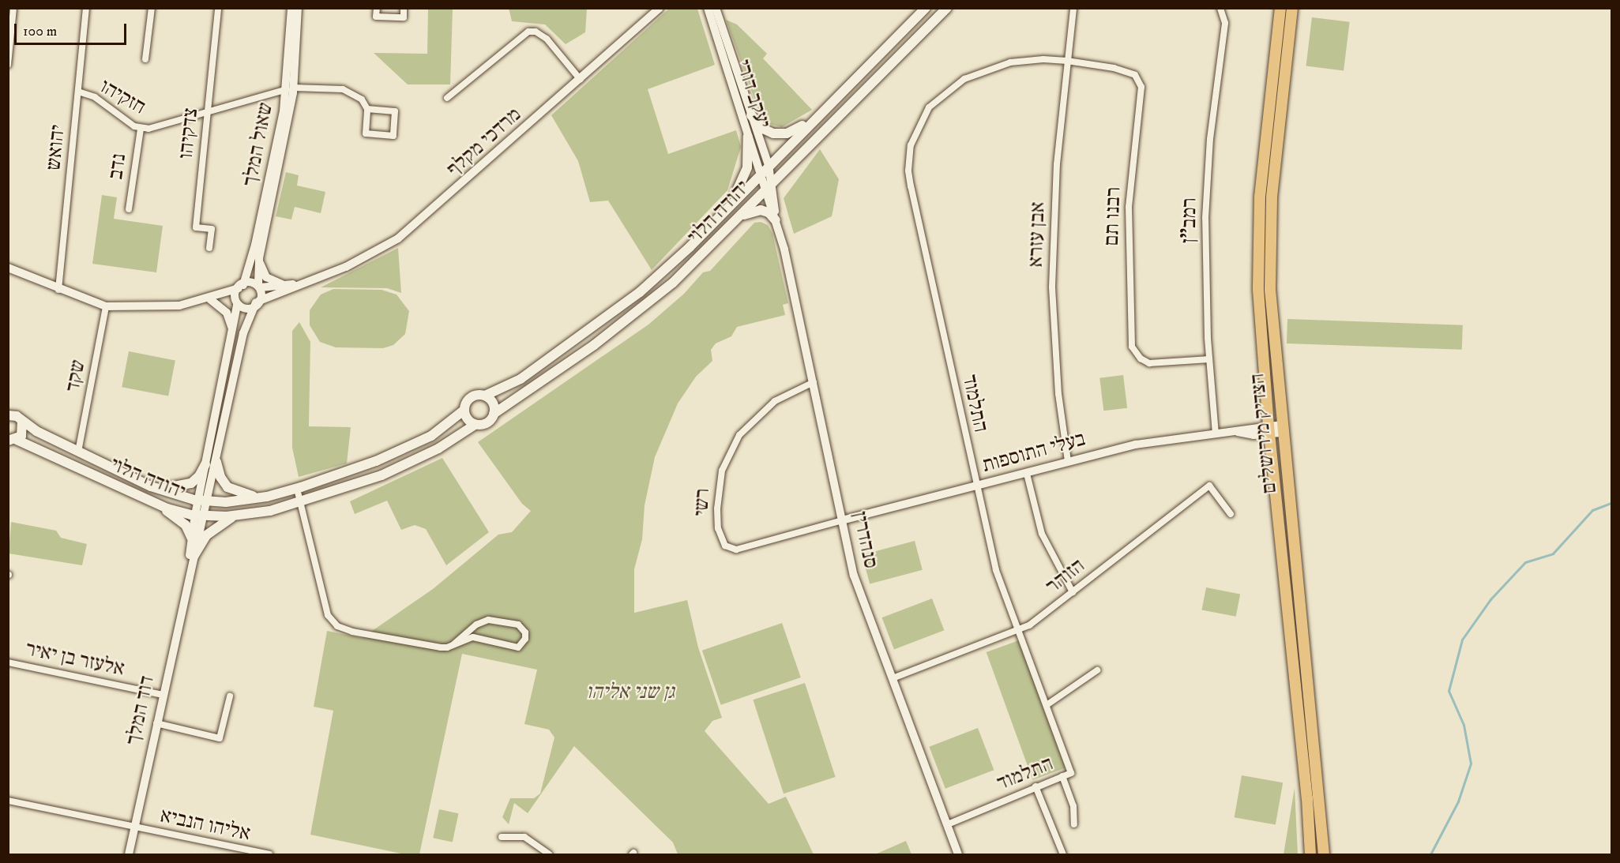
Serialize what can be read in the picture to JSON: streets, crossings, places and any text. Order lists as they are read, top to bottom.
{
  "streets": {
    "main road": ["יהודה הלוי", "הצדיק מירושלים"],
    "street": [
      "יעקב דורי",
      "חזקיהו",
      "צדקיהו",
      "מרדכי מקלף",
      "שאול המלך",
      "יהואש",
      "נדב",
      "רבנו תם",
      "רמב\"ן",
      "אבן עזרא",
      "שקד",
      "התלמוד",
      "בעלי התוספות",
      "רשי",
      "סנהדרין",
      "הזוהר",
      "אלעזר בן יאיר",
      "דוד המלך",
      "אליהו הנביא"
    ]
  },
  "crossings": [
    ["יעקב דורי", "יהודה הלוי"],
    ["יעקב דורי", "סנהדרין"],
    ["חזקיהו", "צדקיהו"],
    ["חזקיהו", "שאול המלך"],
    ["חזקיהו", "יהואש"],
    ["חזקיהו", "נדב"],
    ["מרדכי מקלף", "שאול המלך"],
    ["יהודה הלוי", "שקד"],
    ["יהודה הלוי", "סנהדרין"],
    ["יהודה הלוי", "דוד המלך"],
    ["רבנו תם", "רמב\"ן"],
    ["רבנו תם", "אבן עזרא"],
    ["רבנו תם", "התלמוד"],
    ["רמב\"ן", "בעלי התוספות"],
    ["אבן עזרא", "התלמוד"],
    ["אבן עזרא", "בעלי התוספות"],
    ["התלמוד", "בעלי התוספות"],
    ["התלמוד", "סנהדרין"],
    ["התלמוד", "הזוהר"],
    ["הצדיק מירושלים", "בעלי התוספות"],
    ["בעלי התוספות", "רשי"],
    ["בעלי התוספות", "סנהדרין"],
    ["רשי", "סנהדרין"],
    ["סנהדרין", "הזוהר"],
    ["אלעזר בן יאיר", "דוד המלך"],
    ["דוד המלך", "אליהו הנביא"]
  ],
  "parks": ["גן שני אליהו"],
  "scale_bar": "100 m"
}
